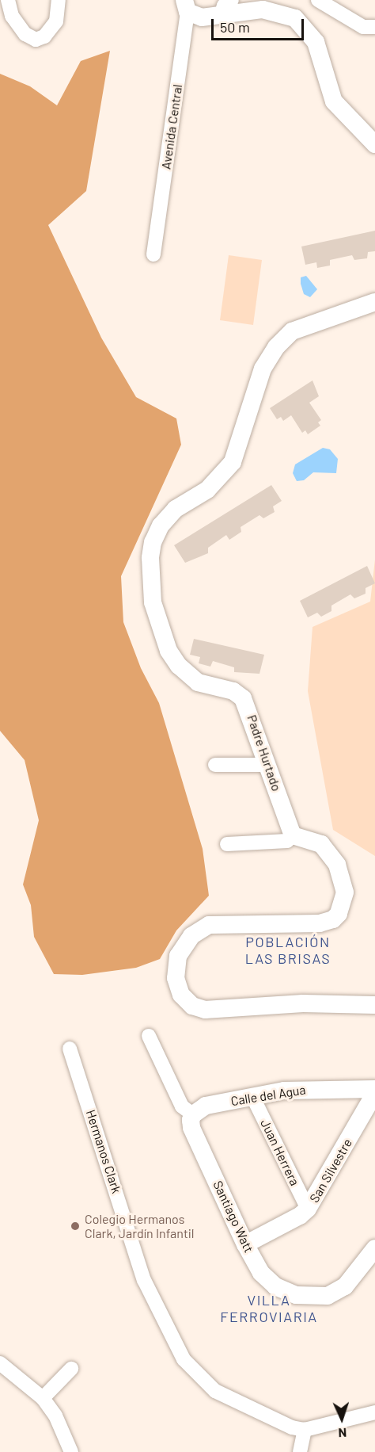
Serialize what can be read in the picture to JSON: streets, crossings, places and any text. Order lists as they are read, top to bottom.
{
  "streets": {
    "street": [
      "Avenida Central",
      "Padre Hurtado",
      "Calle del Agua",
      "Hermanos Clark",
      "Juan Herrera",
      "San Silvestre",
      "Santiago Watt"
    ]
  },
  "crossings": [
    ["Calle del Agua", "Juan Herrera"],
    ["Calle del Agua", "Santiago Watt"],
    ["Juan Herrera", "San Silvestre"],
    ["San Silvestre", "Santiago Watt"]
  ],
  "districts": ["POBLACIÓN LAS BRISAS", "VILLA FERROVIARIA"],
  "places": ["Colegio Hermanos Clark, Jardín Infantil"],
  "scale_bar": "50 m",
  "north": "bottom"
}
